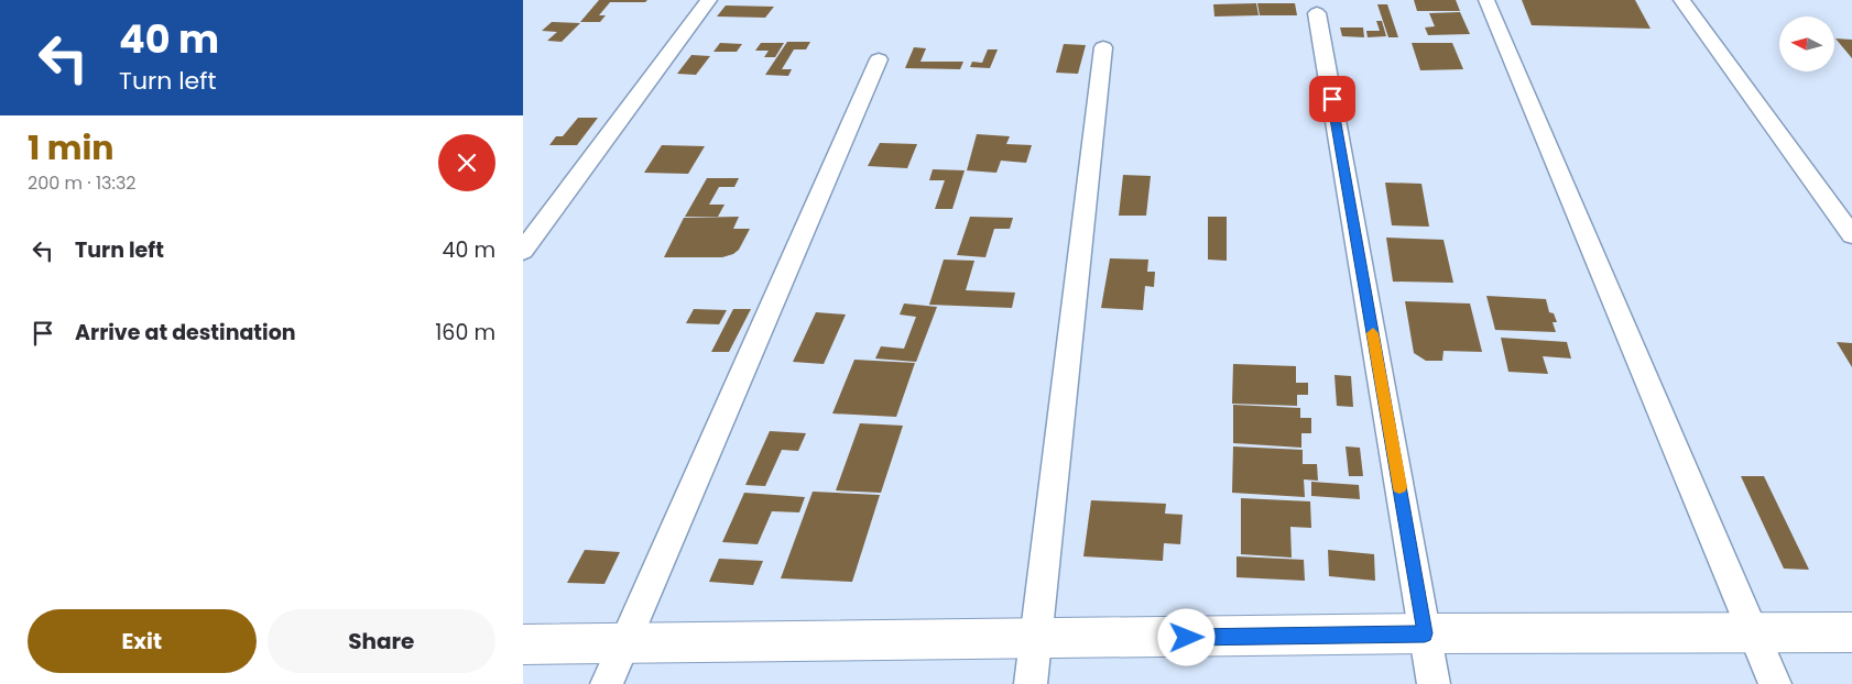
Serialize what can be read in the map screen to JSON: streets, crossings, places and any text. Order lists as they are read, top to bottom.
{
  "north": "left",
  "page": {
    "turn": ["40 m", "Turn left"],
    "heading": ["1 min", "200 m · 13:32"],
    "list": [
      {
        "name": "Turn left",
        "value": "40 m"
      },
      {
        "name": "Arrive at destination",
        "value": "160 m"
      }
    ],
    "buttons": ["Exit", "Share"]
  }
}
